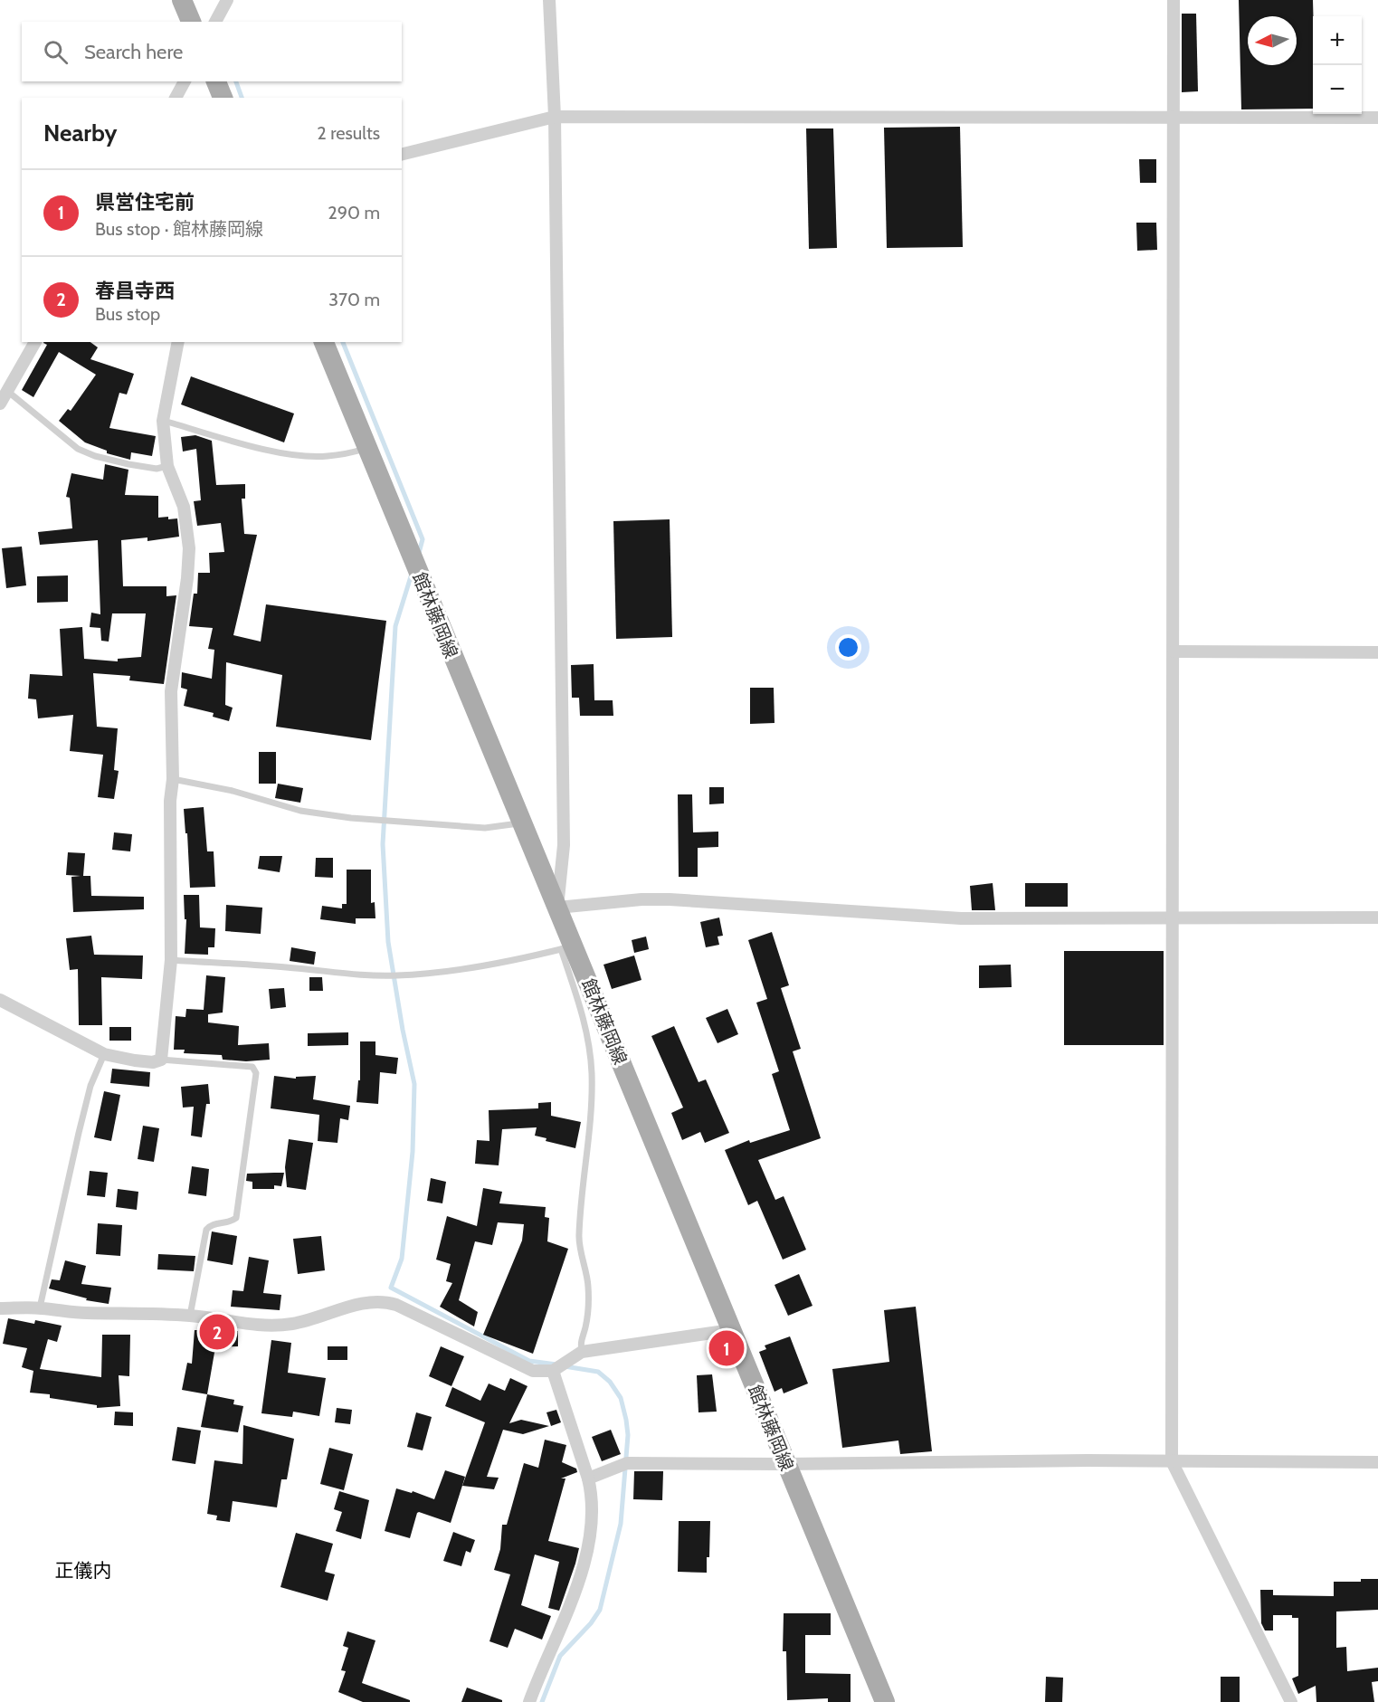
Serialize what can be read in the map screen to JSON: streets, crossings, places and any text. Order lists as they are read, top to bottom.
{
  "streets": {
    "main road": ["館林藤岡線"]
  },
  "districts": ["正儀内"],
  "north": "left",
  "page": {
    "map_buttons": ["+", "−"],
    "search": "Search here",
    "heading": ["Nearby", "2 results"],
    "list": [
      {
        "mark": "1",
        "name": "県営住宅前",
        "note": "Bus stop · 館林藤岡線",
        "value": "290 m"
      },
      {
        "mark": "2",
        "name": "春昌寺西",
        "note": "Bus stop",
        "value": "370 m"
      }
    ],
    "pins": ["2", "1"]
  }
}
